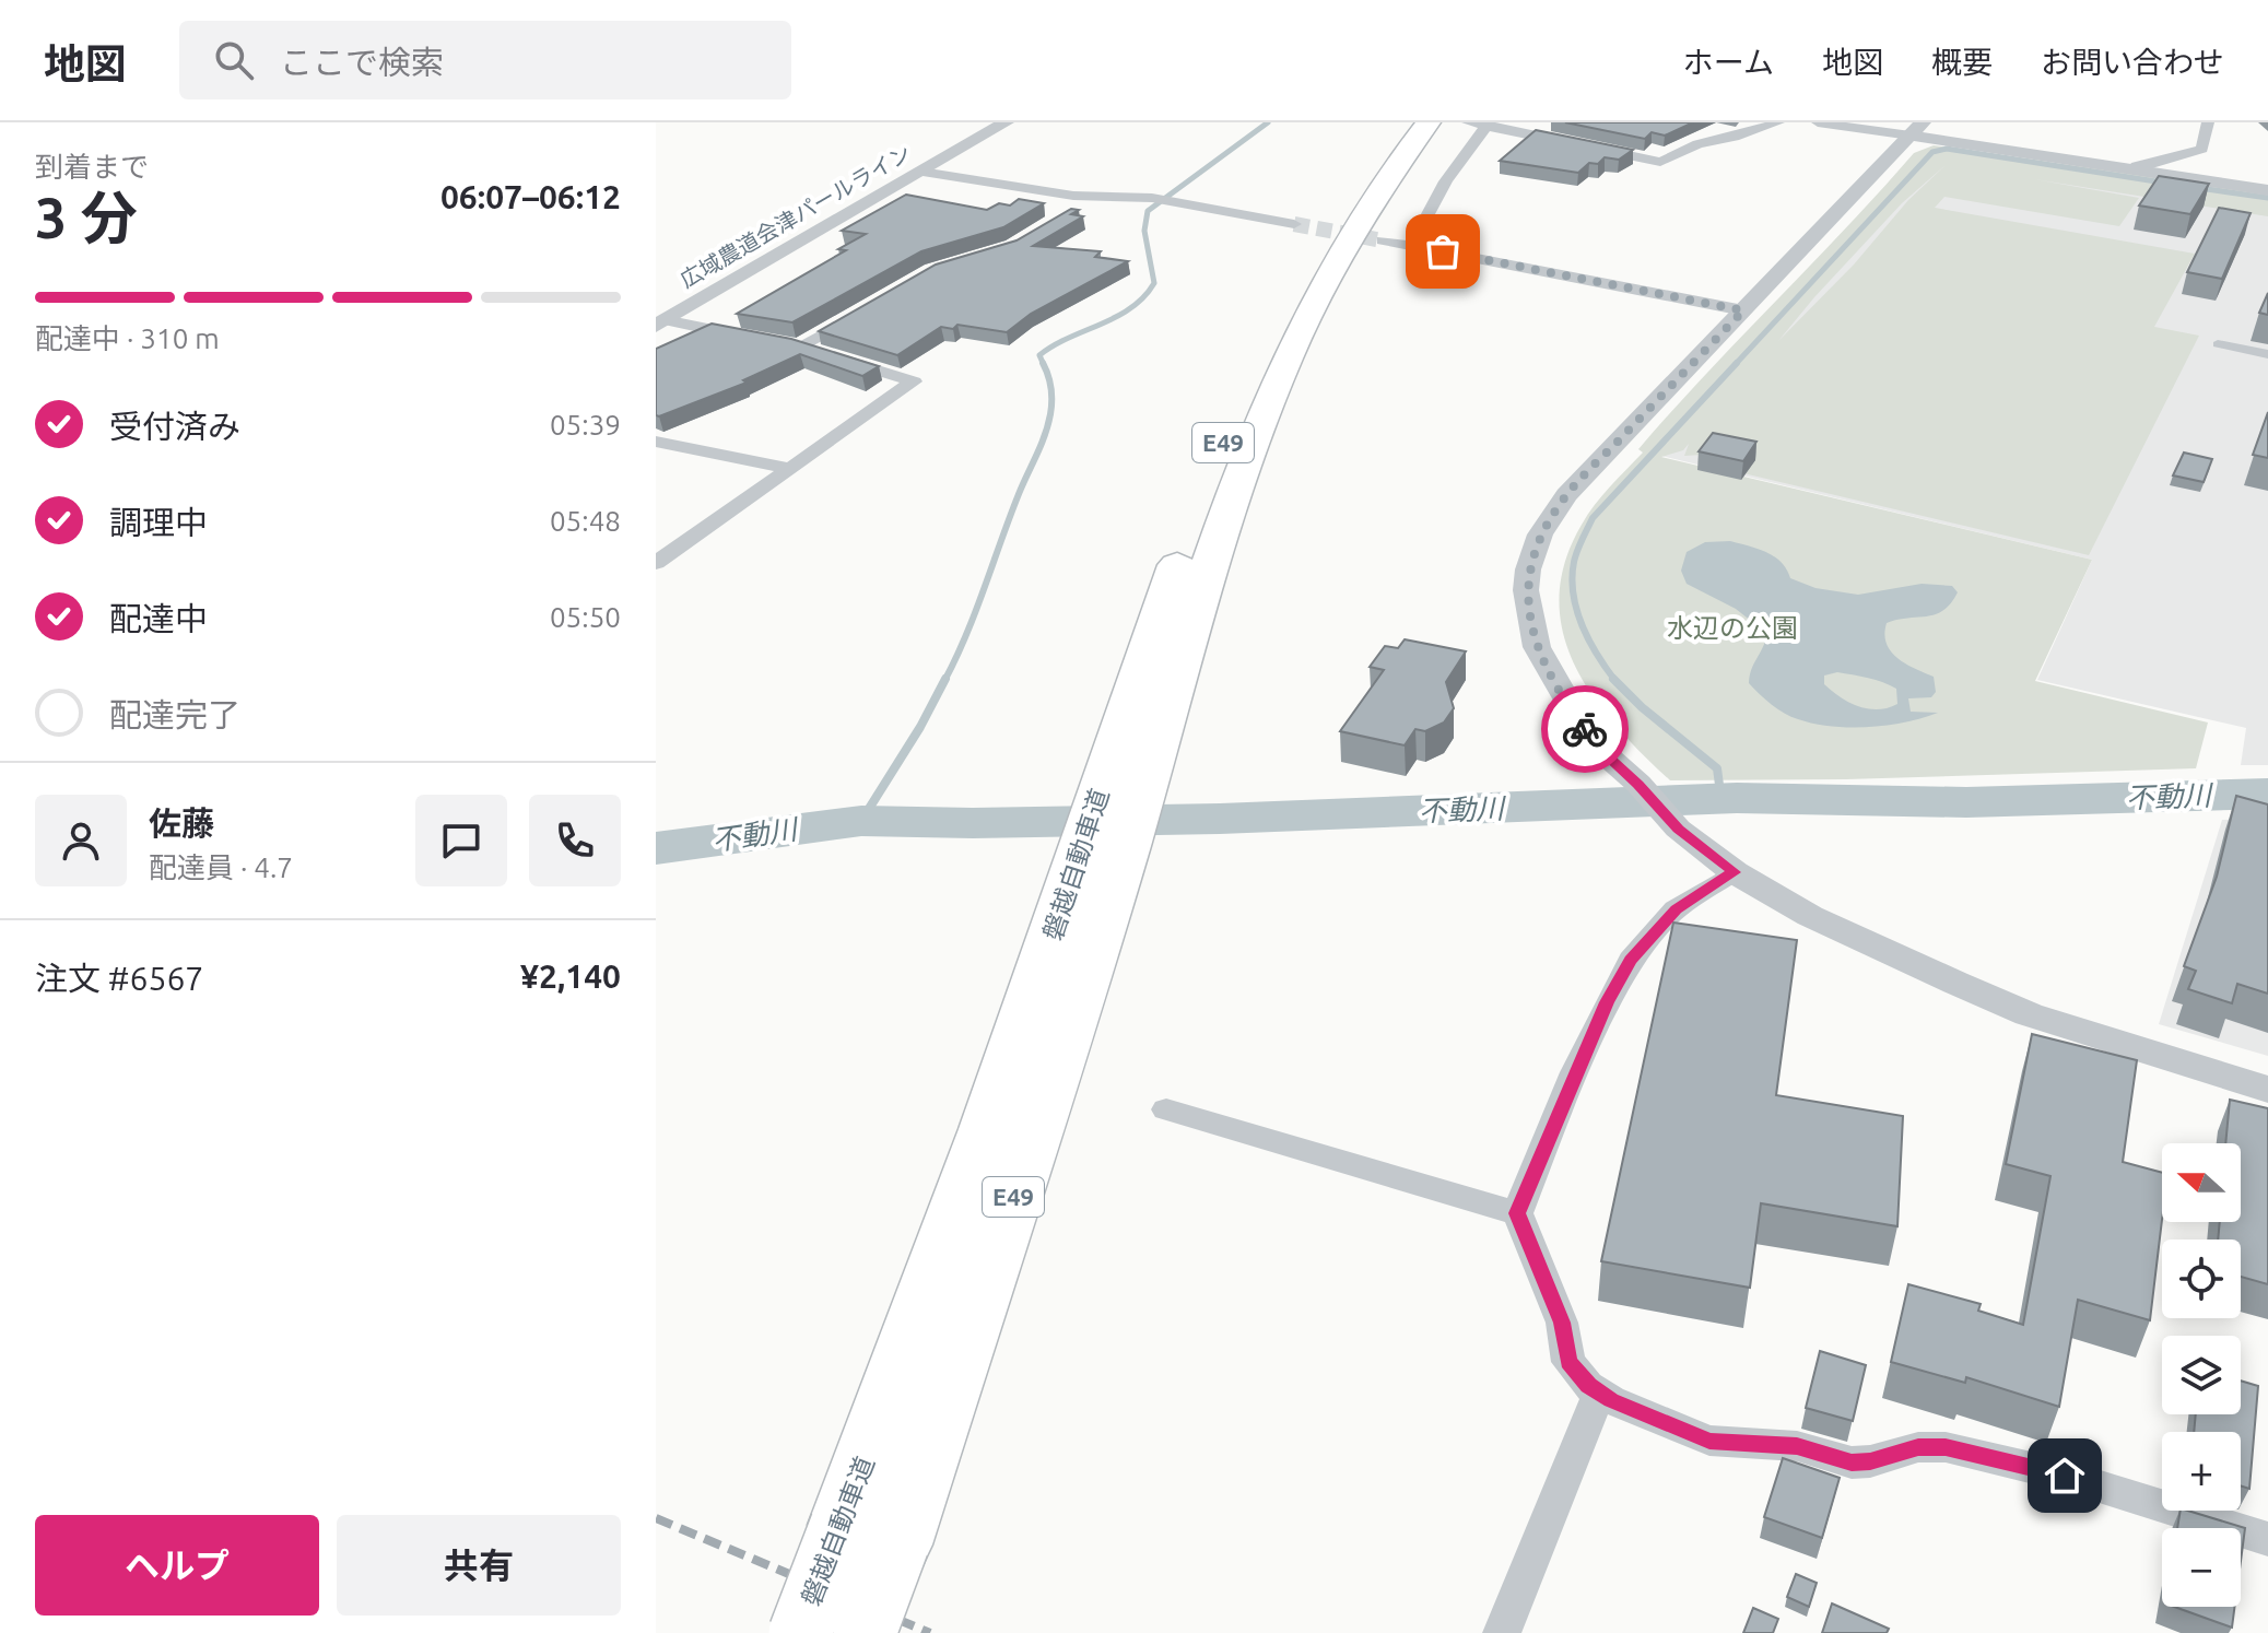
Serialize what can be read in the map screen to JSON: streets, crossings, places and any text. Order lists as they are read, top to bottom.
{
  "streets": {
    "highway": ["E49", "磐越自動車道"],
    "street": ["広域農道会津パールライン"]
  },
  "water": ["不動川"],
  "parks": ["水辺の公園"],
  "north": "left",
  "page": {
    "header": "地図",
    "search": "ここで検索",
    "nav": [
      "ホーム",
      "地図",
      "概要",
      "お問い合わせ"
    ],
    "heading": ["3 分", "到着まで", "06:07–06:12"],
    "panel": [
      "佐藤",
      "配達員 · 4.7",
      "注文 #6567",
      "¥2,140"
    ],
    "bar": "配達中 · 310 m",
    "list": [
      ["受付済み", "05:39"],
      ["調理中", "05:48"],
      ["配達中", "05:50"],
      "配達完了"
    ],
    "map_buttons": ["+", "−"],
    "buttons": ["ヘルプ", "共有"]
  }
}
